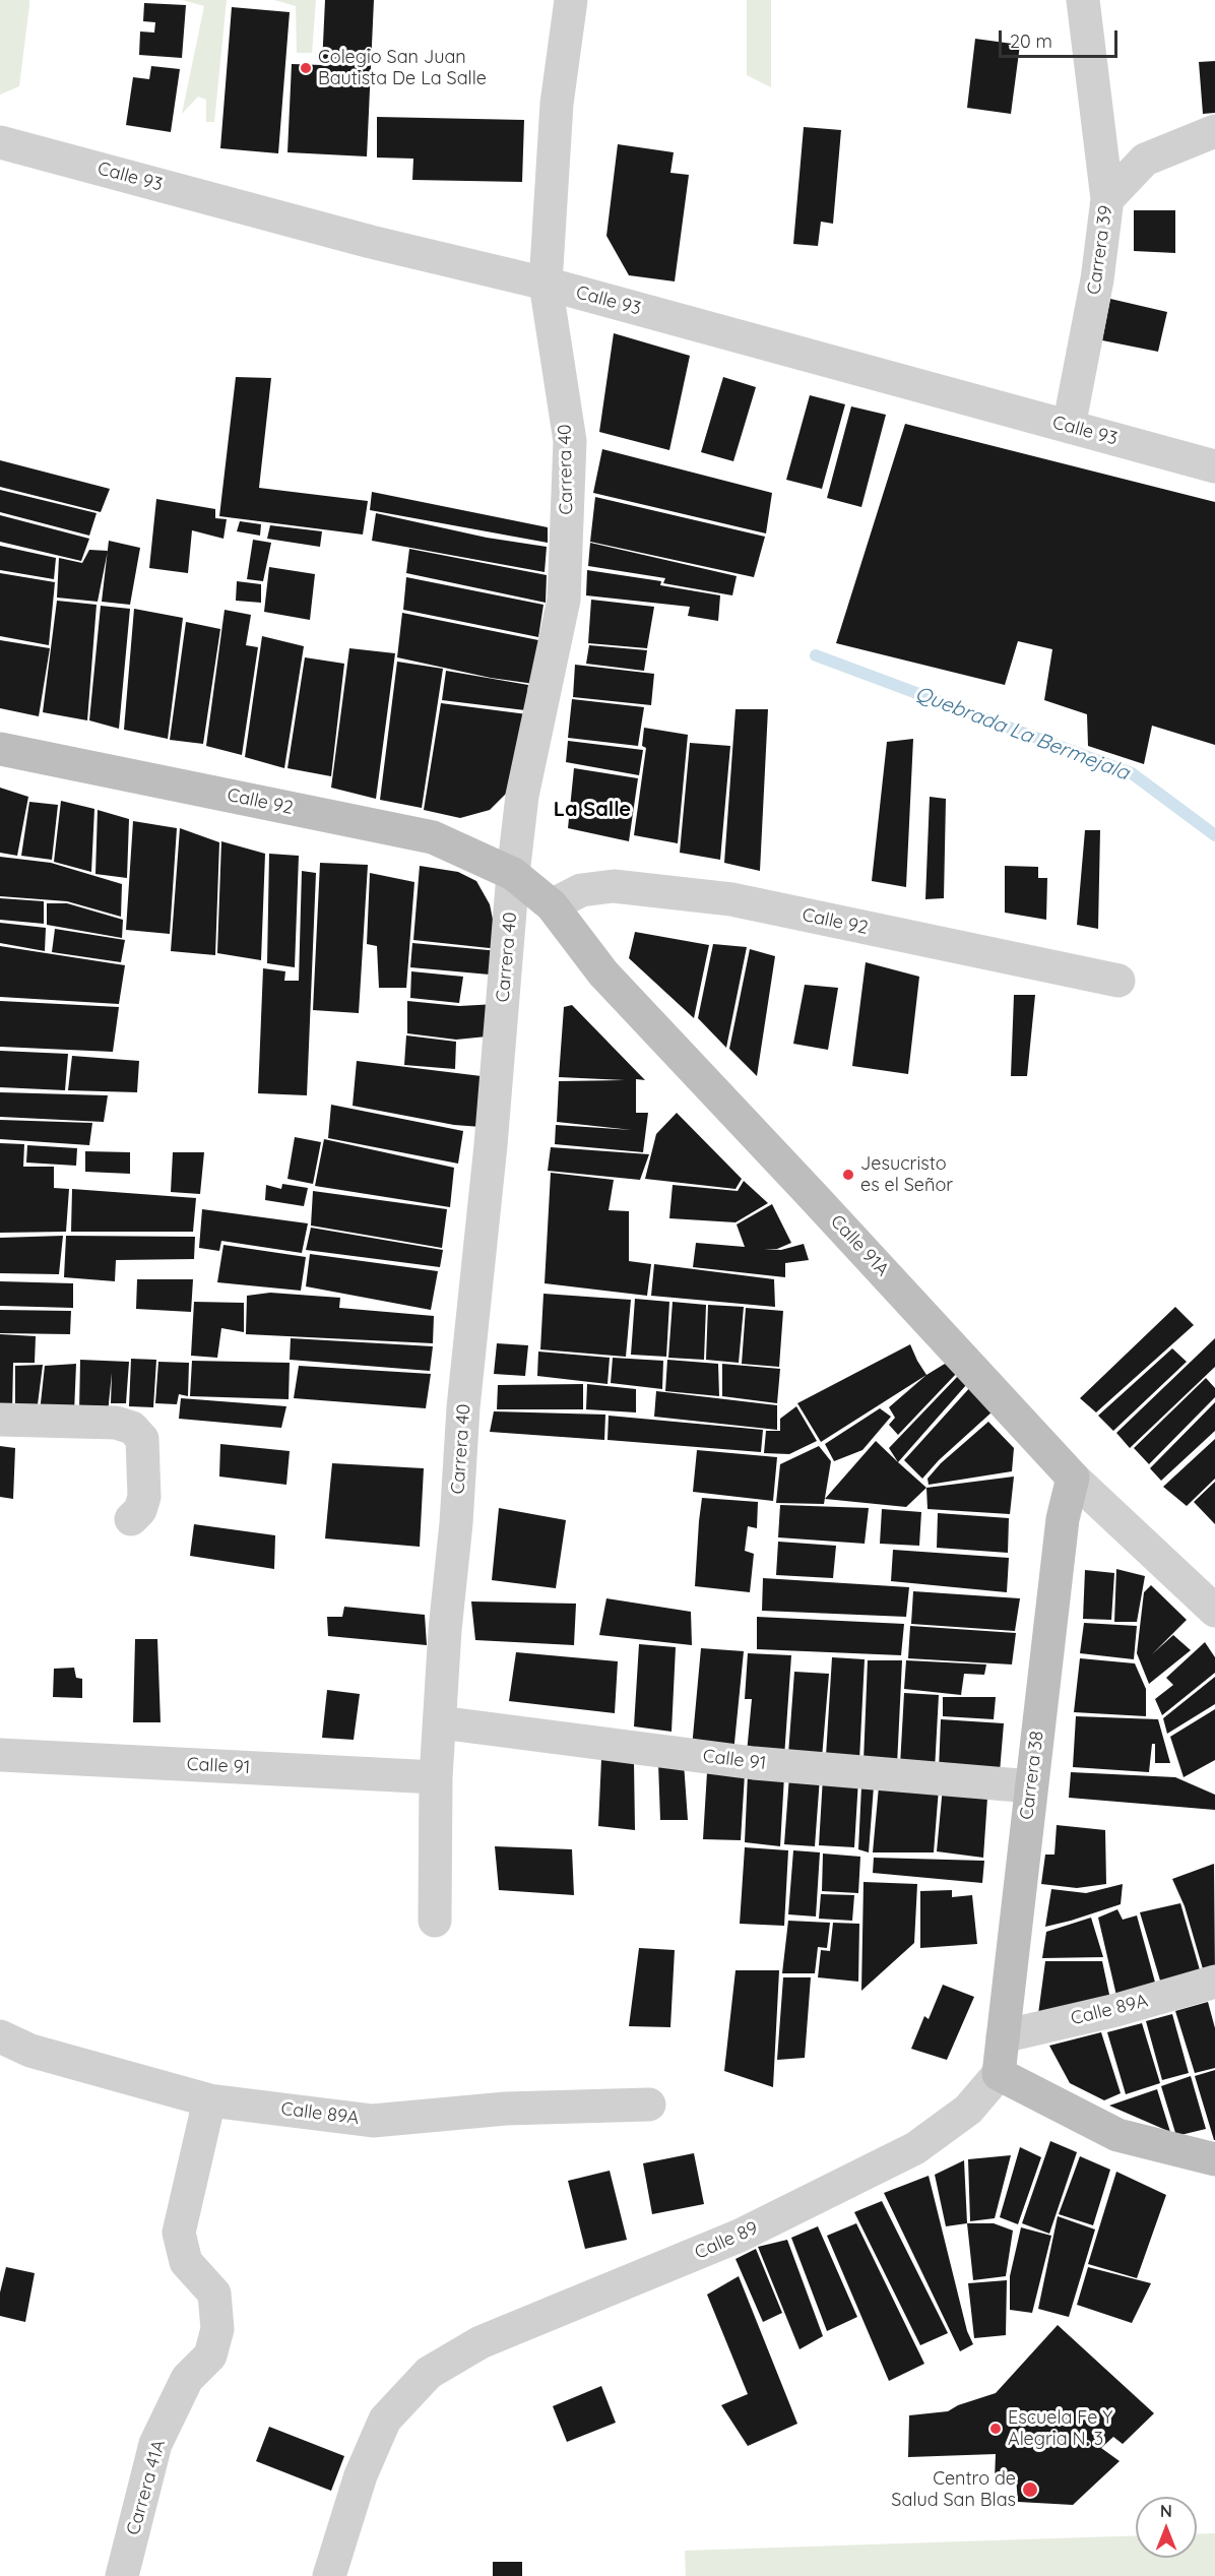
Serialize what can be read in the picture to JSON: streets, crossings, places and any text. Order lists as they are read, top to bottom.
{
  "streets": {
    "street": [
      "Calle 93",
      "Carrera 39",
      "Carrera 40",
      "Calle 92",
      "Calle 91A",
      "Calle 91",
      "Carrera 38",
      "Calle 89A",
      "Calle 89",
      "Carrera 41A"
    ]
  },
  "crossings": [
    ["Calle 93", "Carrera 39"],
    ["Calle 93", "Carrera 40"],
    ["Carrera 40", "Calle 92"],
    ["Carrera 40", "Calle 91A"],
    ["Carrera 40", "Calle 91"],
    ["Calle 92", "Calle 91A"],
    ["Calle 91A", "Carrera 38"],
    ["Calle 91", "Carrera 38"],
    ["Carrera 38", "Calle 89A"],
    ["Carrera 38", "Calle 89"],
    ["Calle 89A", "Carrera 41A"]
  ],
  "districts": ["La Salle"],
  "water": ["Quebrada La Bermejala"],
  "places": [
    "Colegio San Juan Bautista De La Salle",
    "Jesucristo es el Señor",
    "Escuela Fe Y Alegria N. 3",
    "Centro de Salud San Blas"
  ],
  "scale_bar": "20 m",
  "north": "top"
}
